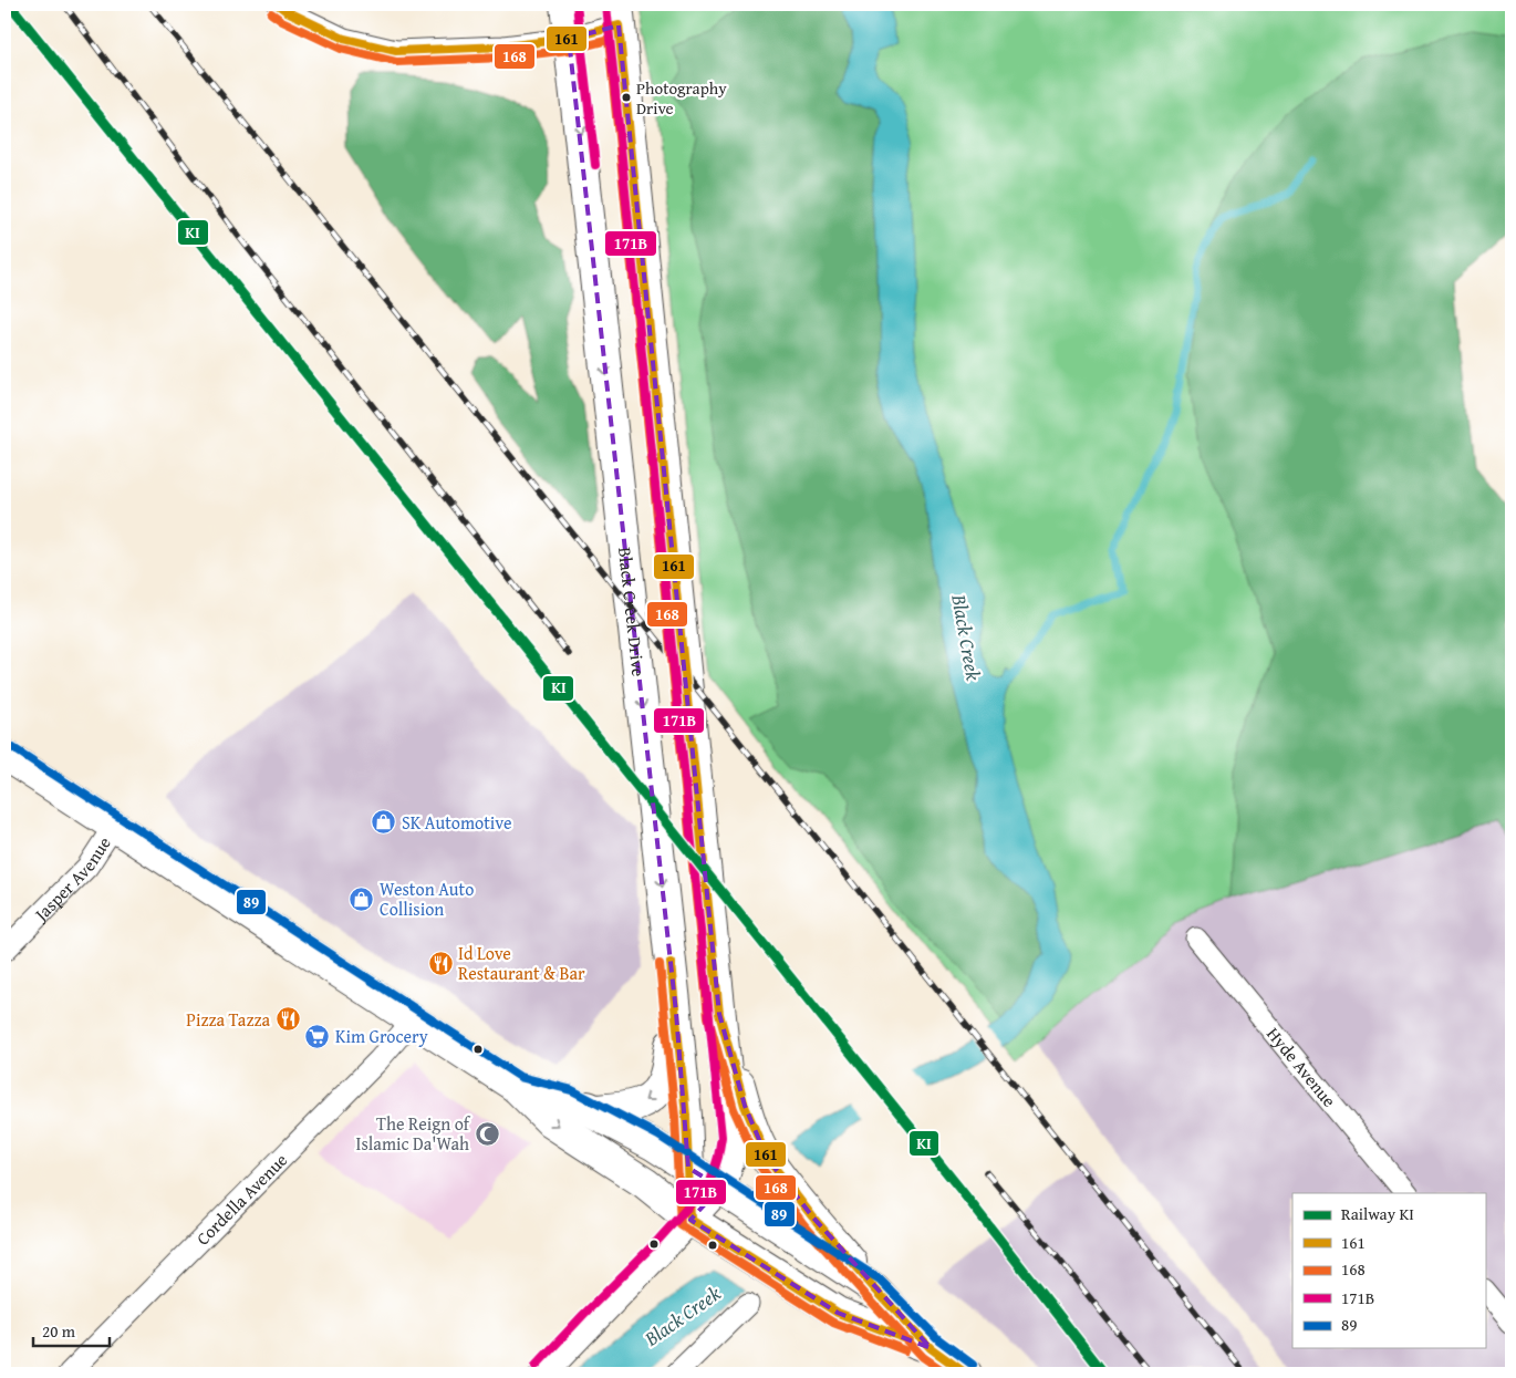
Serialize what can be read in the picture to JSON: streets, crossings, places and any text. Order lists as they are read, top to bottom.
{
  "streets": {
    "main road": ["Black Creek Drive"],
    "street": ["Jasper Avenue", "Hyde Avenue", "Cordella Avenue"]
  },
  "water": ["Black Creek"],
  "places": {
    "other": ["Photography Drive"],
    "shop": ["SK Automotive", "Weston Auto Collision"],
    "restaurant": ["Id Love Restaurant & Bar", "Pizza Tazza"],
    "supermarket": ["Kim Grocery"],
    "mosque": ["The Reign of Islamic Da'Wah"]
  },
  "lines": [
    "rail line KI",
    "transit line 161",
    "transit line 171B",
    "transit line 168",
    "transit line 89"
  ],
  "legend": [
    "Railway KI",
    "161",
    "168",
    "171B",
    "89"
  ],
  "scale_bar": "20 m"
}
